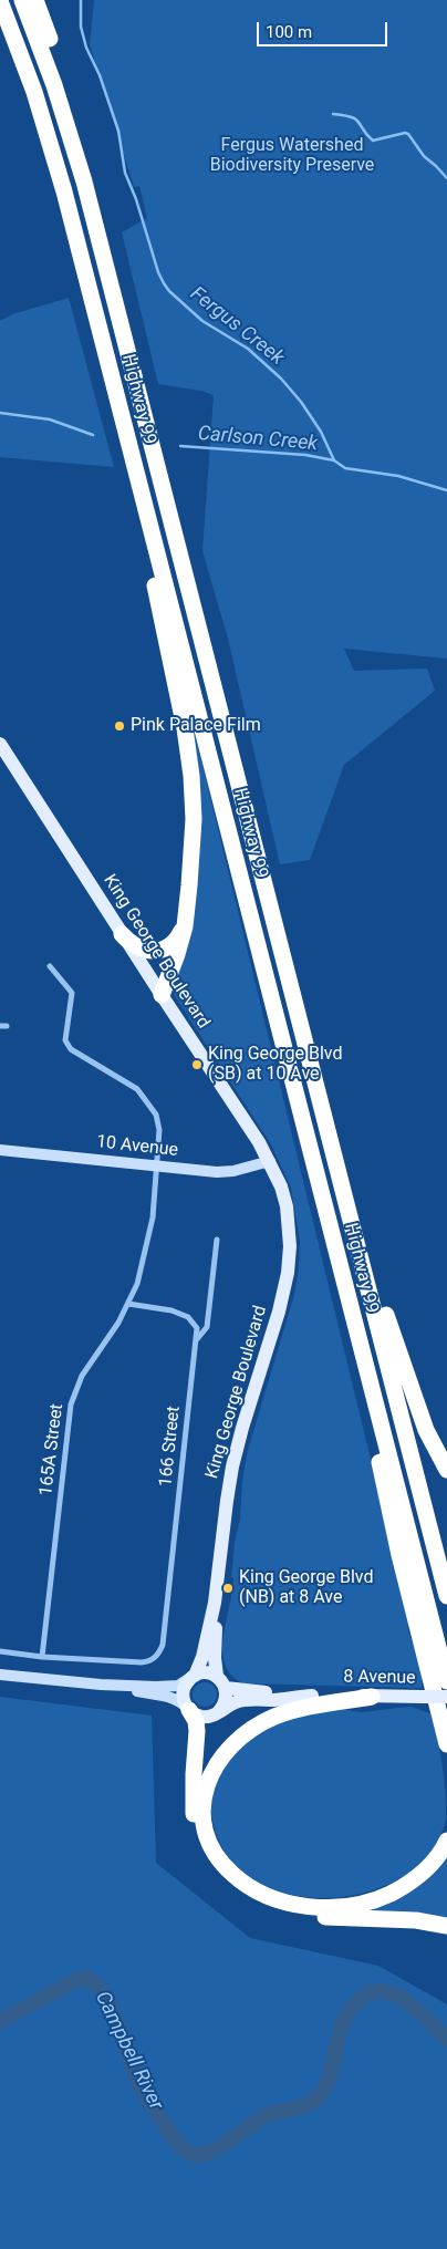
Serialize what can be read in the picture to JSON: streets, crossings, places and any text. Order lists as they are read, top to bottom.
{
  "streets": {
    "highway": ["Highway 99"],
    "main road": ["King George Boulevard", "10 Avenue", "8 Avenue"],
    "street": ["166 Street", "165A Street"]
  },
  "crossings": [
    ["King George Boulevard", "10 Avenue"],
    ["King George Boulevard", "8 Avenue"],
    ["10 Avenue", "165A Street"],
    ["166 Street", "165A Street"]
  ],
  "water": ["Fergus Creek", "Carlson Creek", "Campbell River"],
  "parks": ["Fergus Watershed Biodiversity Preserve"],
  "places": ["Pink Palace Film", "King George Blvd (SB) at 10 Ave", "King George Blvd (NB) at 8 Ave"],
  "scale_bar": "100 m"
}
